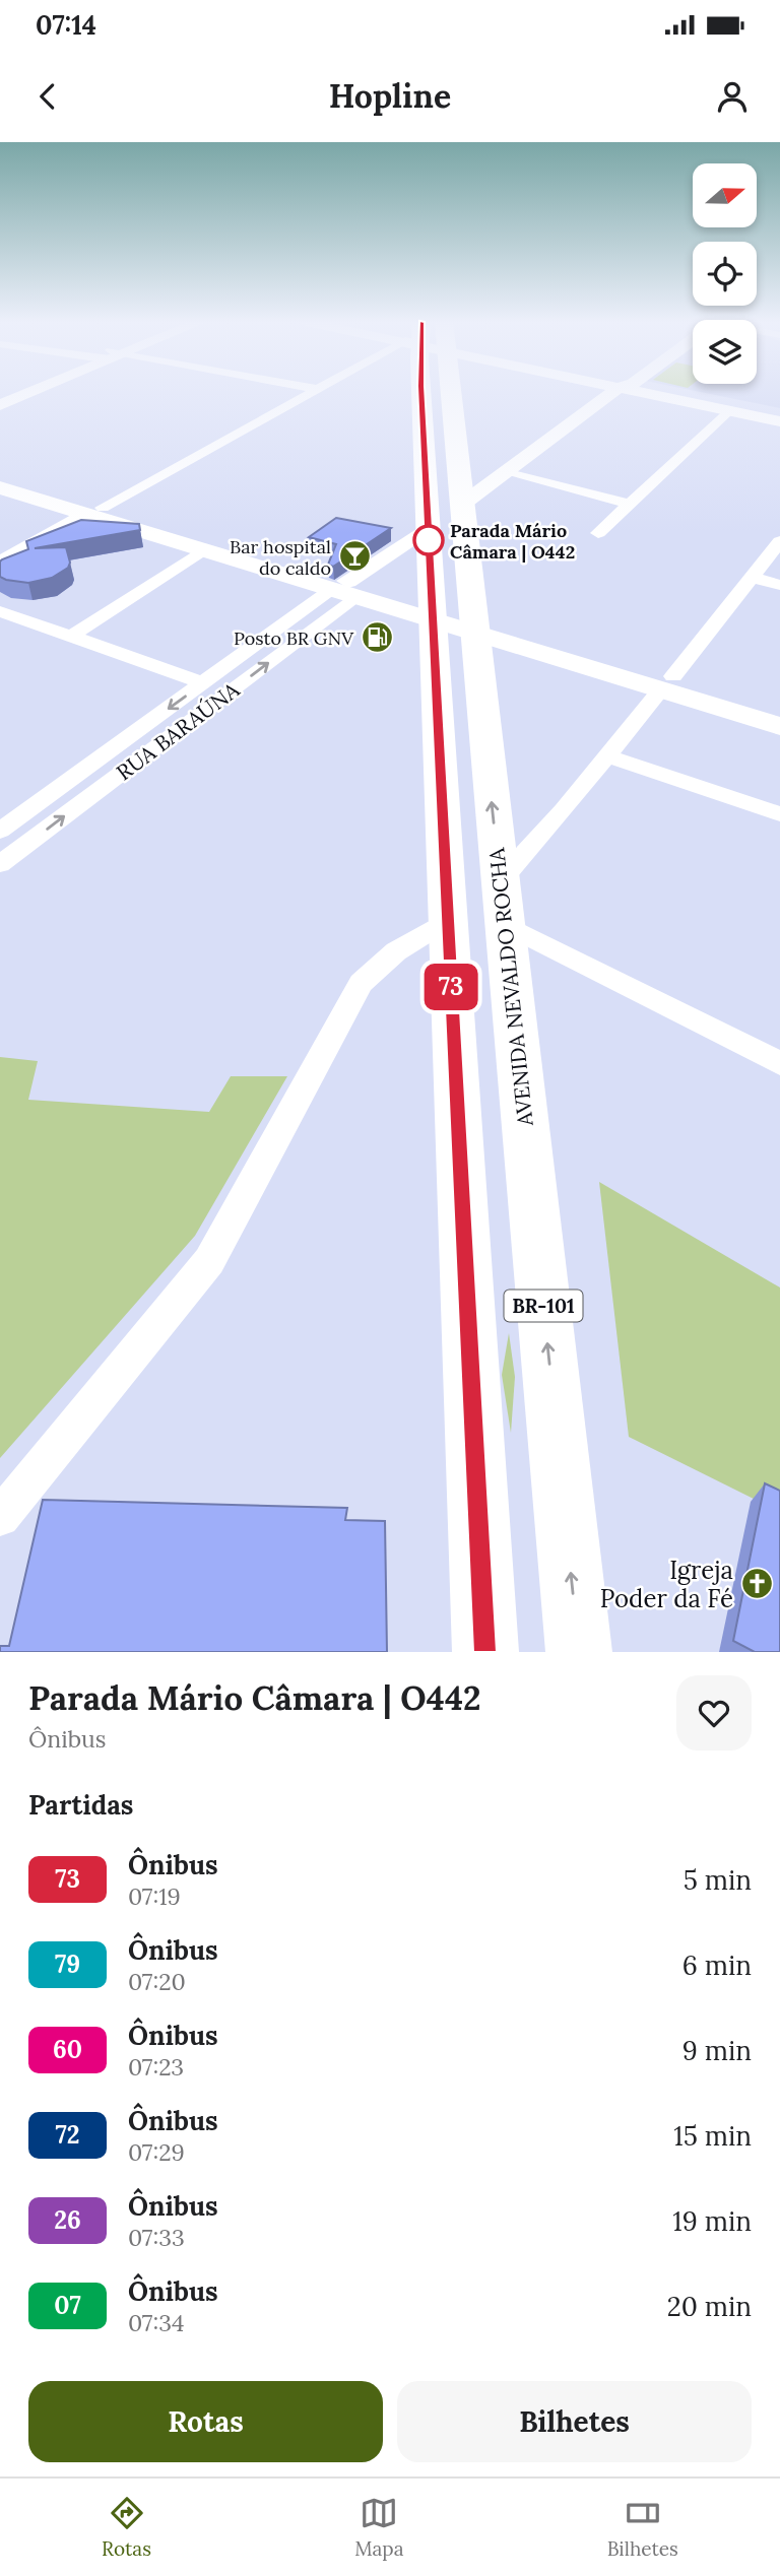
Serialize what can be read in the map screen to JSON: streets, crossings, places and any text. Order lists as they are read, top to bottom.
{
  "streets": {
    "highway": ["AVENIDA NEVALDO ROCHA", "BR-101"],
    "street": ["RUA BARAÚNA"]
  },
  "places": {
    "other": ["Parada Mário Câmara | O442"],
    "bar": ["Bar hospital do caldo"],
    "fuel station": ["Posto BR GNV"],
    "church": ["Igreja Poder da Fé"]
  },
  "lines": ["bus line 73"],
  "north": "right",
  "page": {
    "status": "07:14",
    "header": "Hopline",
    "on_map": "73",
    "heading": [
      ["Parada Mário Câmara | O442", "Ônibus"],
      "Partidas"
    ],
    "list": [
      {
        "mark": "73",
        "name": "Ônibus",
        "note": "07:19",
        "value": "5 min"
      },
      {
        "mark": "79",
        "name": "Ônibus",
        "note": "07:20",
        "value": "6 min"
      },
      {
        "mark": "60",
        "name": "Ônibus",
        "note": "07:23",
        "value": "9 min"
      },
      {
        "mark": "72",
        "name": "Ônibus",
        "note": "07:29",
        "value": "15 min"
      },
      {
        "mark": "26",
        "name": "Ônibus",
        "note": "07:33",
        "value": "19 min"
      },
      {
        "mark": "07",
        "name": "Ônibus",
        "note": "07:34",
        "value": "20 min"
      }
    ],
    "buttons": ["Rotas", "Bilhetes"],
    "tabs": ["Rotas", "Mapa", "Bilhetes"]
  }
}
